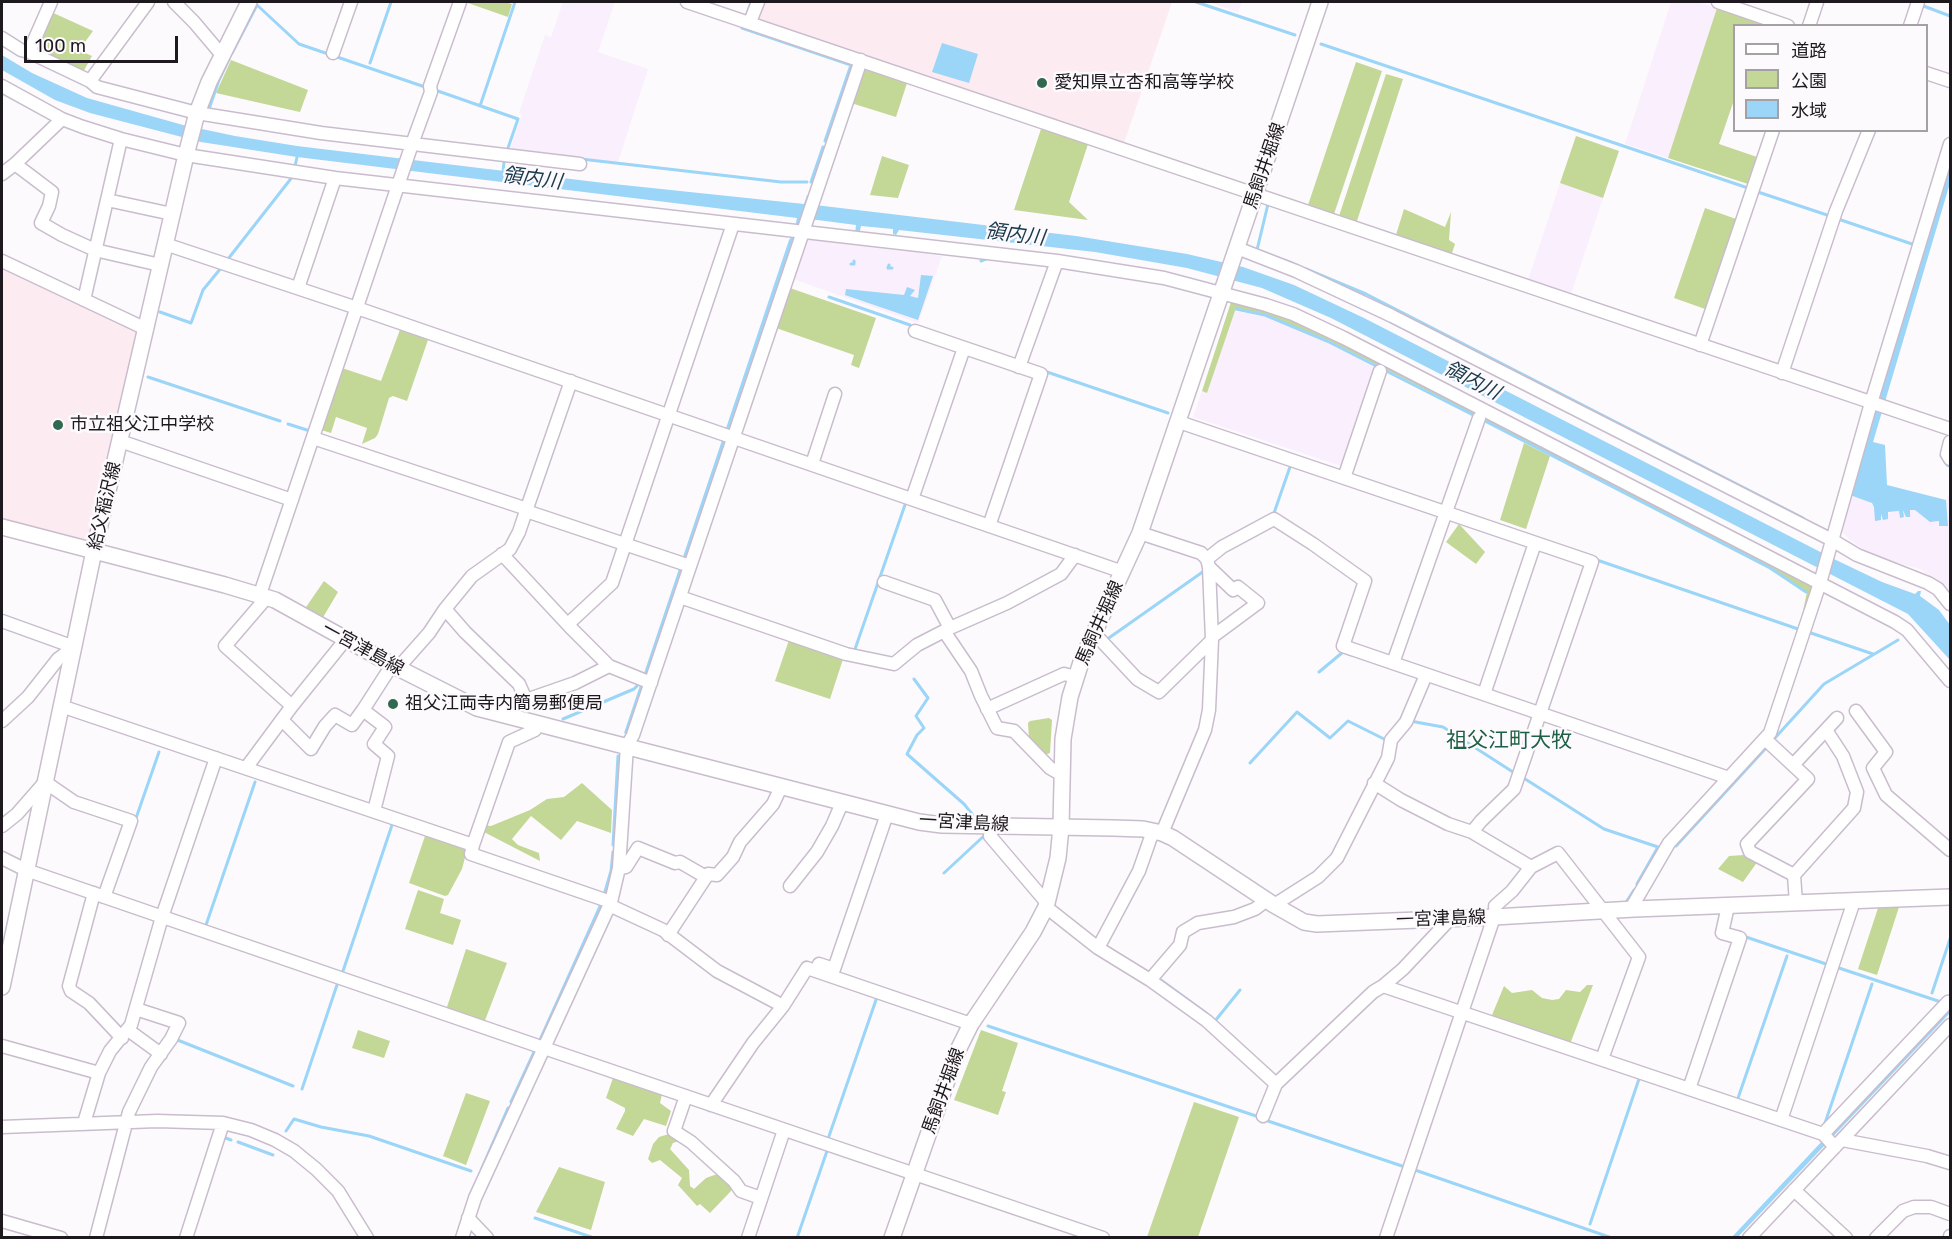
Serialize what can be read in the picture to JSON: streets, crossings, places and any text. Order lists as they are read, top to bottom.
{
  "streets": {
    "main road": ["馬飼井堀線", "給父稲沢線", "一宮津島線"]
  },
  "crossings": [
    ["馬飼井堀線", "一宮津島線"],
    ["給父稲沢線", "一宮津島線"]
  ],
  "districts": ["祖父江町大牧"],
  "water": ["領内川"],
  "places": ["愛知県立杏和高等学校", "市立祖父江中学校", "祖父江両寺内簡易郵便局"],
  "legend": ["道路", "公園", "水域"],
  "scale_bar": "100 m"
}
